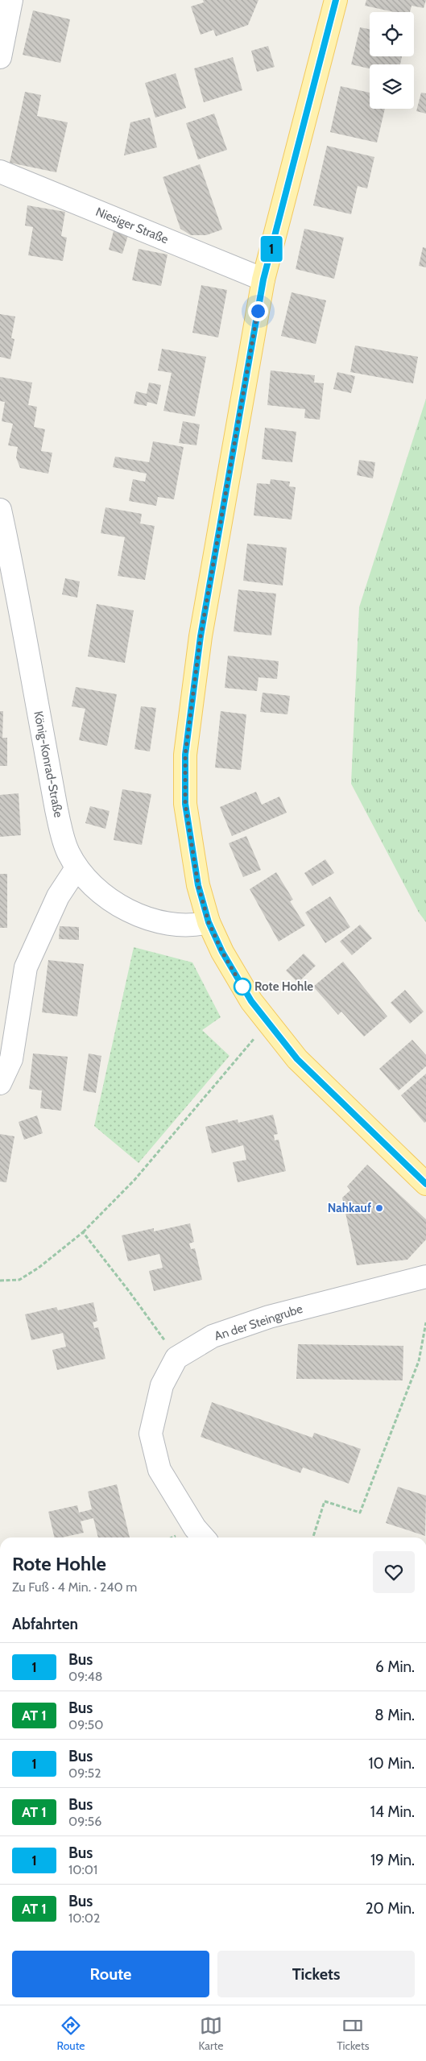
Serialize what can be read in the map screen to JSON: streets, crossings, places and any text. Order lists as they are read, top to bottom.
{
  "streets": {
    "street": ["Niesiger Straße", "König-Konrad-Straße", "An der Steingrube"]
  },
  "places": ["Rote Hohle", "Nahkauf"],
  "lines": ["bus line 1"],
  "page": {
    "on_map": "1",
    "heading": [
      ["Rote Hohle", "Zu Fuß · 4 Min. · 240 m"],
      "Abfahrten"
    ],
    "list": [
      {
        "mark": "1",
        "name": "Bus",
        "note": "09:48",
        "value": "6 Min."
      },
      {
        "mark": "AT 1",
        "name": "Bus",
        "note": "09:50",
        "value": "8 Min."
      },
      {
        "mark": "1",
        "name": "Bus",
        "note": "09:52",
        "value": "10 Min."
      },
      {
        "mark": "AT 1",
        "name": "Bus",
        "note": "09:56",
        "value": "14 Min."
      },
      {
        "mark": "1",
        "name": "Bus",
        "note": "10:01",
        "value": "19 Min."
      },
      {
        "mark": "AT 1",
        "name": "Bus",
        "note": "10:02",
        "value": "20 Min."
      }
    ],
    "buttons": ["Route", "Tickets"],
    "tabs": ["Route", "Karte", "Tickets"]
  }
}
